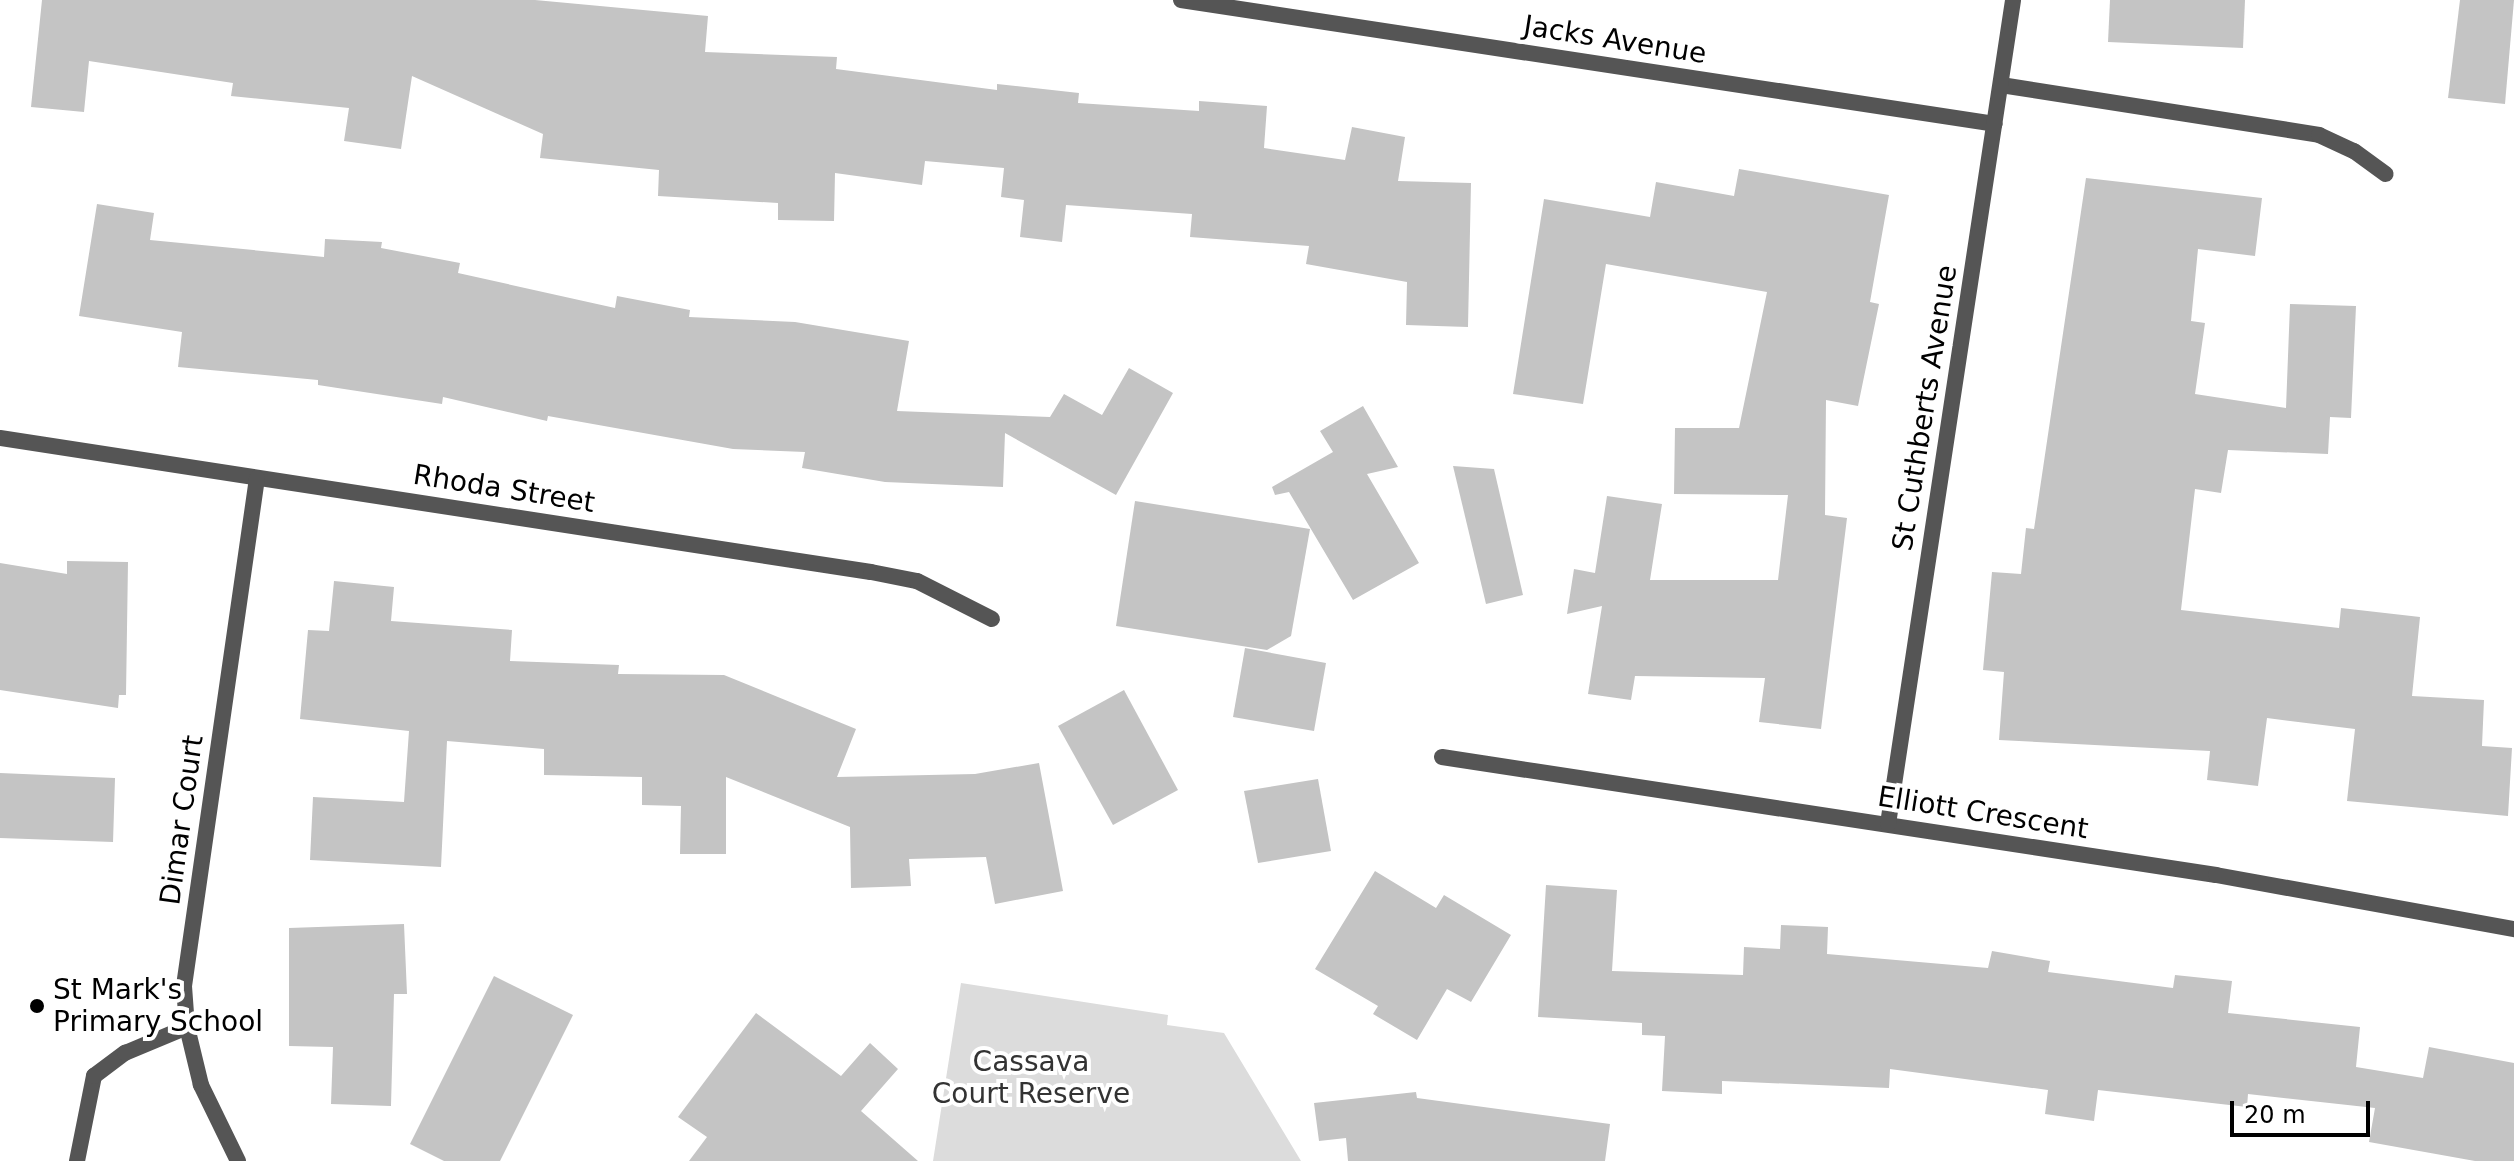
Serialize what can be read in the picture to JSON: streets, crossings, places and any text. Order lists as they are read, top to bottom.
{
  "streets": {
    "street": [
      "Jacks Avenue",
      "St Cuthberts Avenue",
      "Rhoda Street",
      "Elliott Crescent",
      "Dimar Court"
    ]
  },
  "crossings": [
    ["Jacks Avenue", "St Cuthberts Avenue"],
    ["St Cuthberts Avenue", "Elliott Crescent"],
    ["Rhoda Street", "Dimar Court"]
  ],
  "parks": ["Cassava Court Reserve"],
  "places": ["St Mark's Primary School"],
  "scale_bar": "20 m"
}
